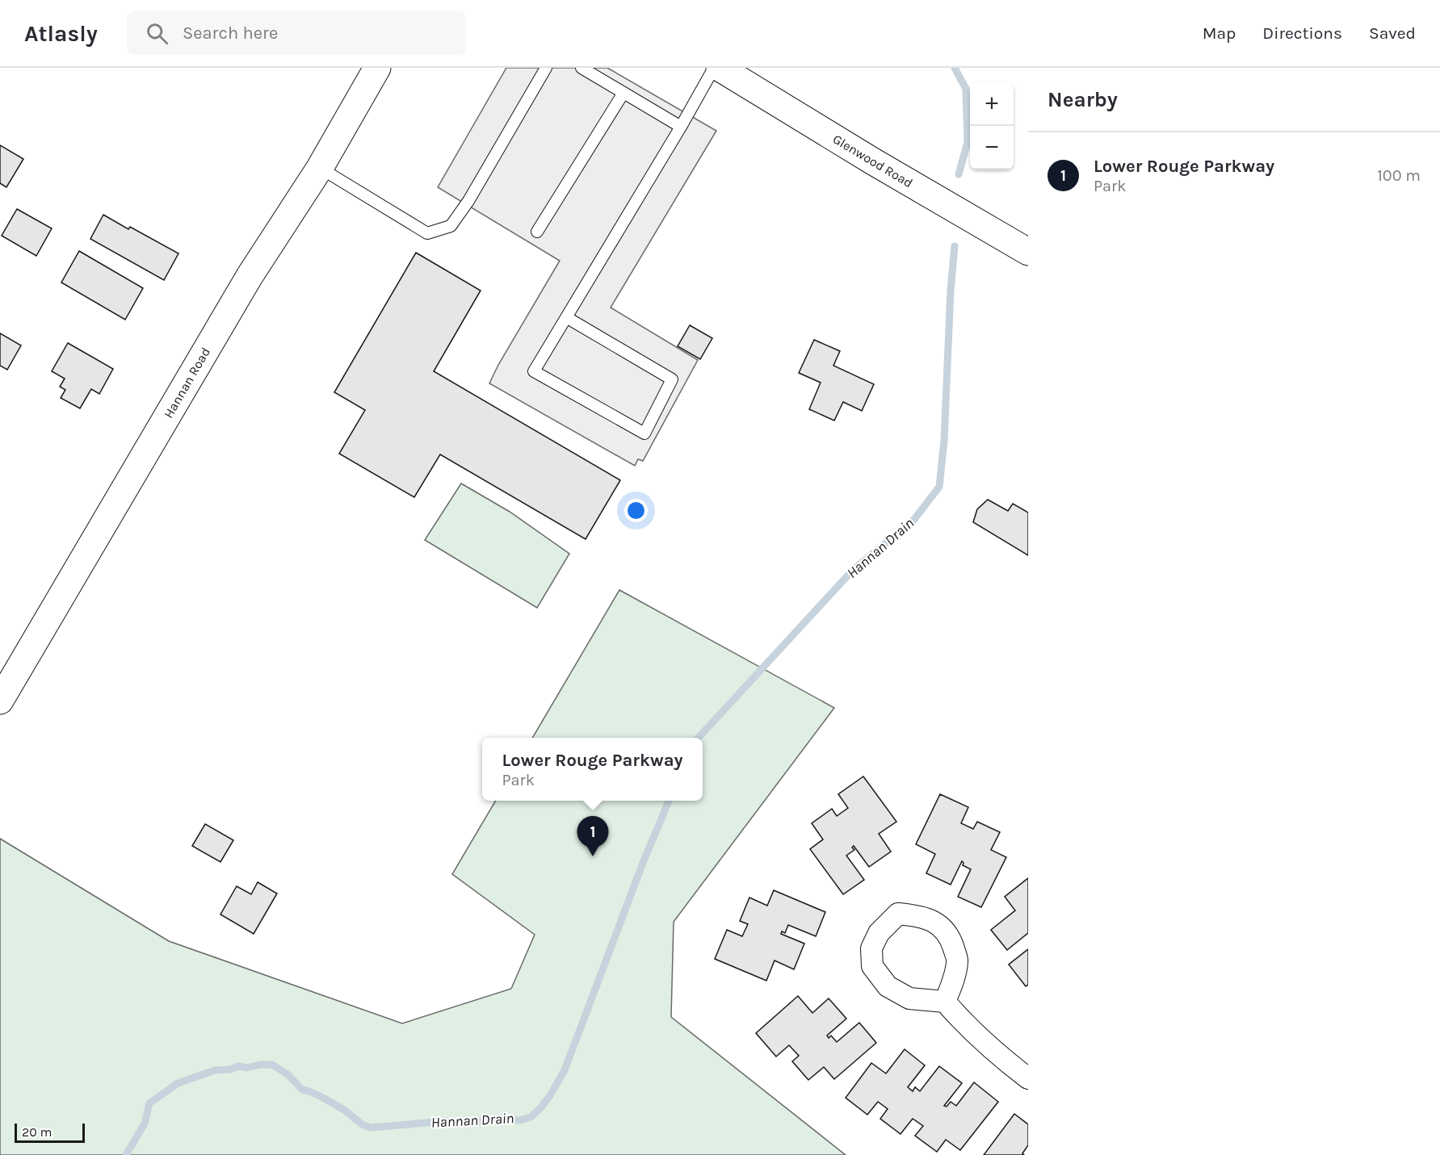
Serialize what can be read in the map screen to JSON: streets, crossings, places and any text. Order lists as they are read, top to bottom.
{
  "streets": {
    "street": ["Glenwood Road", "Hannan Road"]
  },
  "water": ["Hannan Drain"],
  "scale_bar": "20 m",
  "page": {
    "header": "Atlasly",
    "search": "Search here",
    "nav": ["Map", "Directions", "Saved"],
    "heading": "Nearby",
    "map_buttons": ["+", "−"],
    "list": [
      {
        "mark": "1",
        "name": "Lower Rouge Parkway",
        "note": "Park",
        "value": "100 m"
      }
    ],
    "popup": ["Lower Rouge Parkway", "Park"],
    "pins": "1",
    "scale": "20 m"
  }
}
